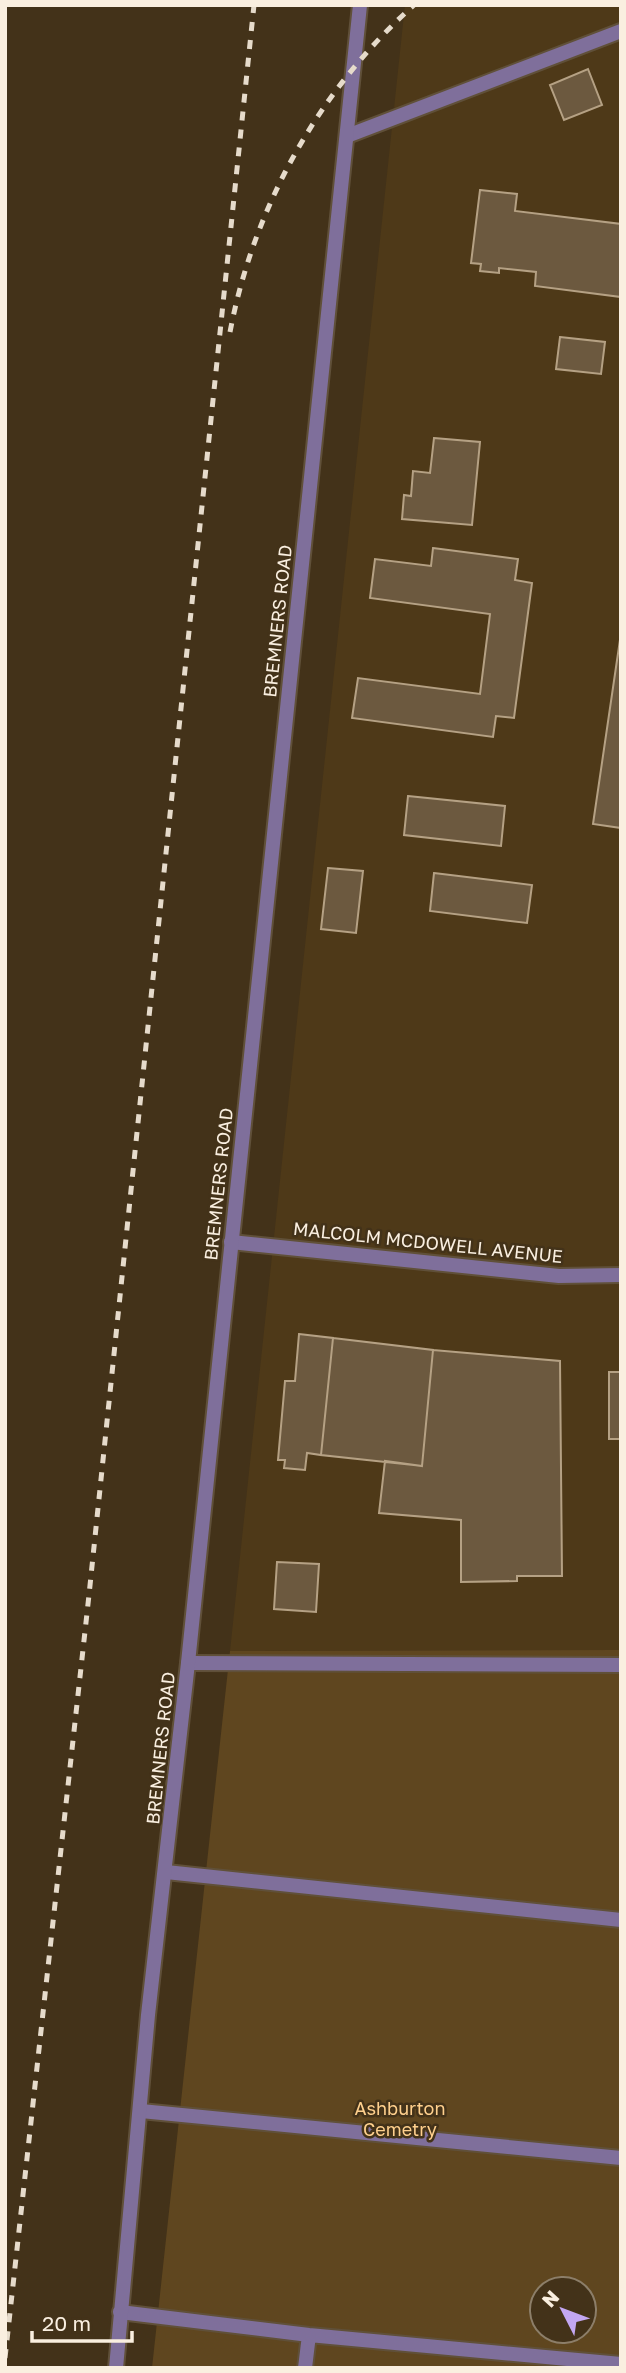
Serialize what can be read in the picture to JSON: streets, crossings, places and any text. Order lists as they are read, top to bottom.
{
  "streets": {
    "street": ["BREMNERS ROAD", "MALCOLM MCDOWELL AVENUE"]
  },
  "crossings": [
    ["BREMNERS ROAD", "MALCOLM MCDOWELL AVENUE"]
  ],
  "parks": ["Ashburton Cemetry"],
  "scale_bar": "20 m",
  "north": "top left"
}
